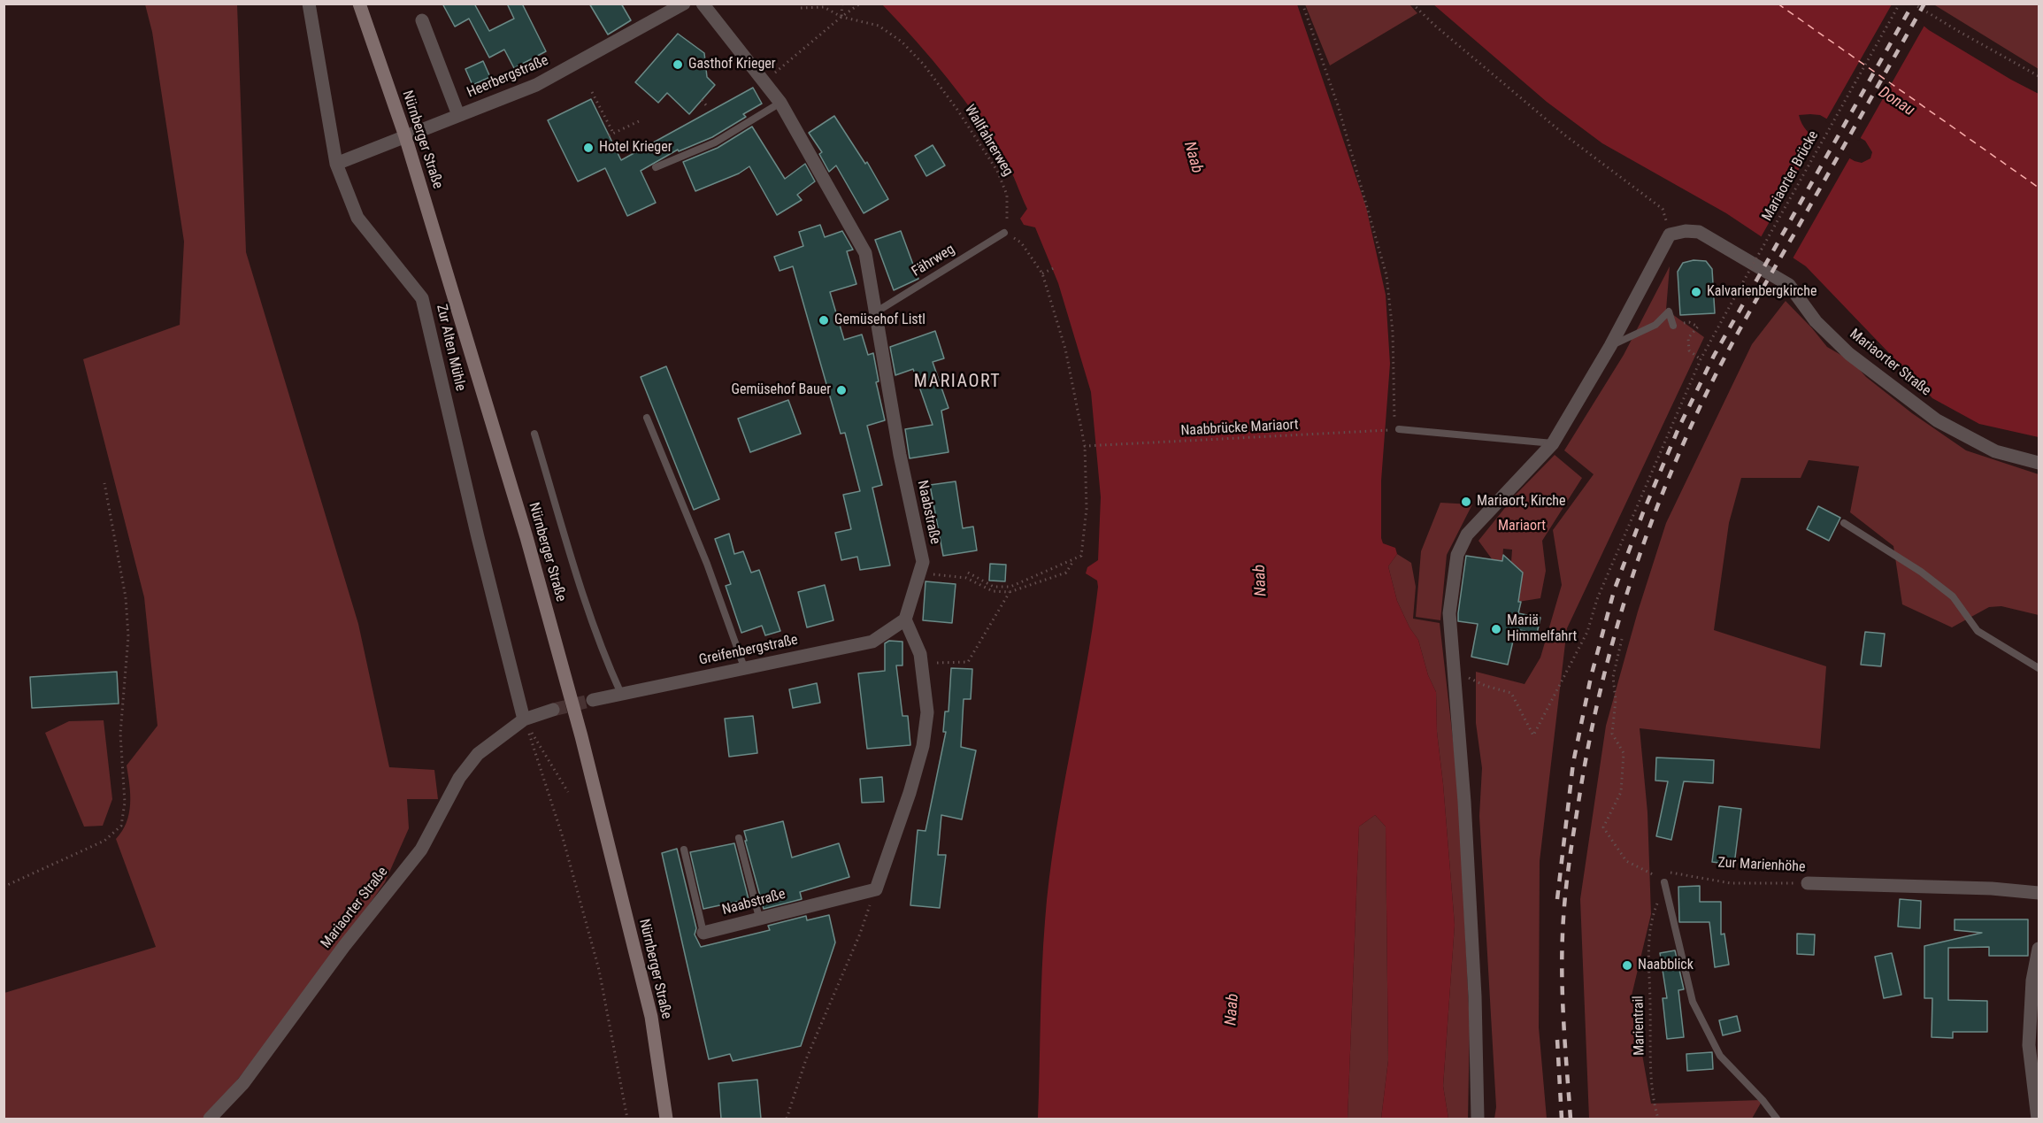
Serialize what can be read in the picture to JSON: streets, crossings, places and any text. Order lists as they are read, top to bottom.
{
  "streets": {
    "main road": ["Nürnberger Straße"],
    "street": [
      "Heerbergstraße",
      "Zur Alten Mühle",
      "Mariaorter Straße",
      "Naabstraße",
      "Greifenbergstraße",
      "Zur Marienhöhe"
    ],
    "lane": ["Fährweg"],
    "path": [
      "Wallfahrerweg",
      "Mariaorter Brücke",
      "Naabbrücke Mariaort",
      "Marientrail"
    ]
  },
  "crossings": [
    ["Heerbergstraße", "Nürnberger Straße"],
    ["Heerbergstraße", "Zur Alten Mühle"],
    ["Wallfahrerweg", "Fährweg"],
    ["Fährweg", "Naabstraße"],
    ["Zur Alten Mühle", "Mariaorter Straße"],
    ["Naabstraße", "Greifenbergstraße"],
    ["Zur Marienhöhe", "Marientrail"]
  ],
  "districts": ["MARIAORT"],
  "water": ["Donau", "Naab"],
  "parks": ["Mariaort"],
  "places": [
    "Gasthof Krieger",
    "Hotel Krieger",
    "Kalvarienbergkirche",
    "Gemüsehof Listl",
    "Gemüsehof Bauer",
    "Mariaort, Kirche",
    "Mariä Himmelfahrt",
    "Naabblick"
  ]
}
